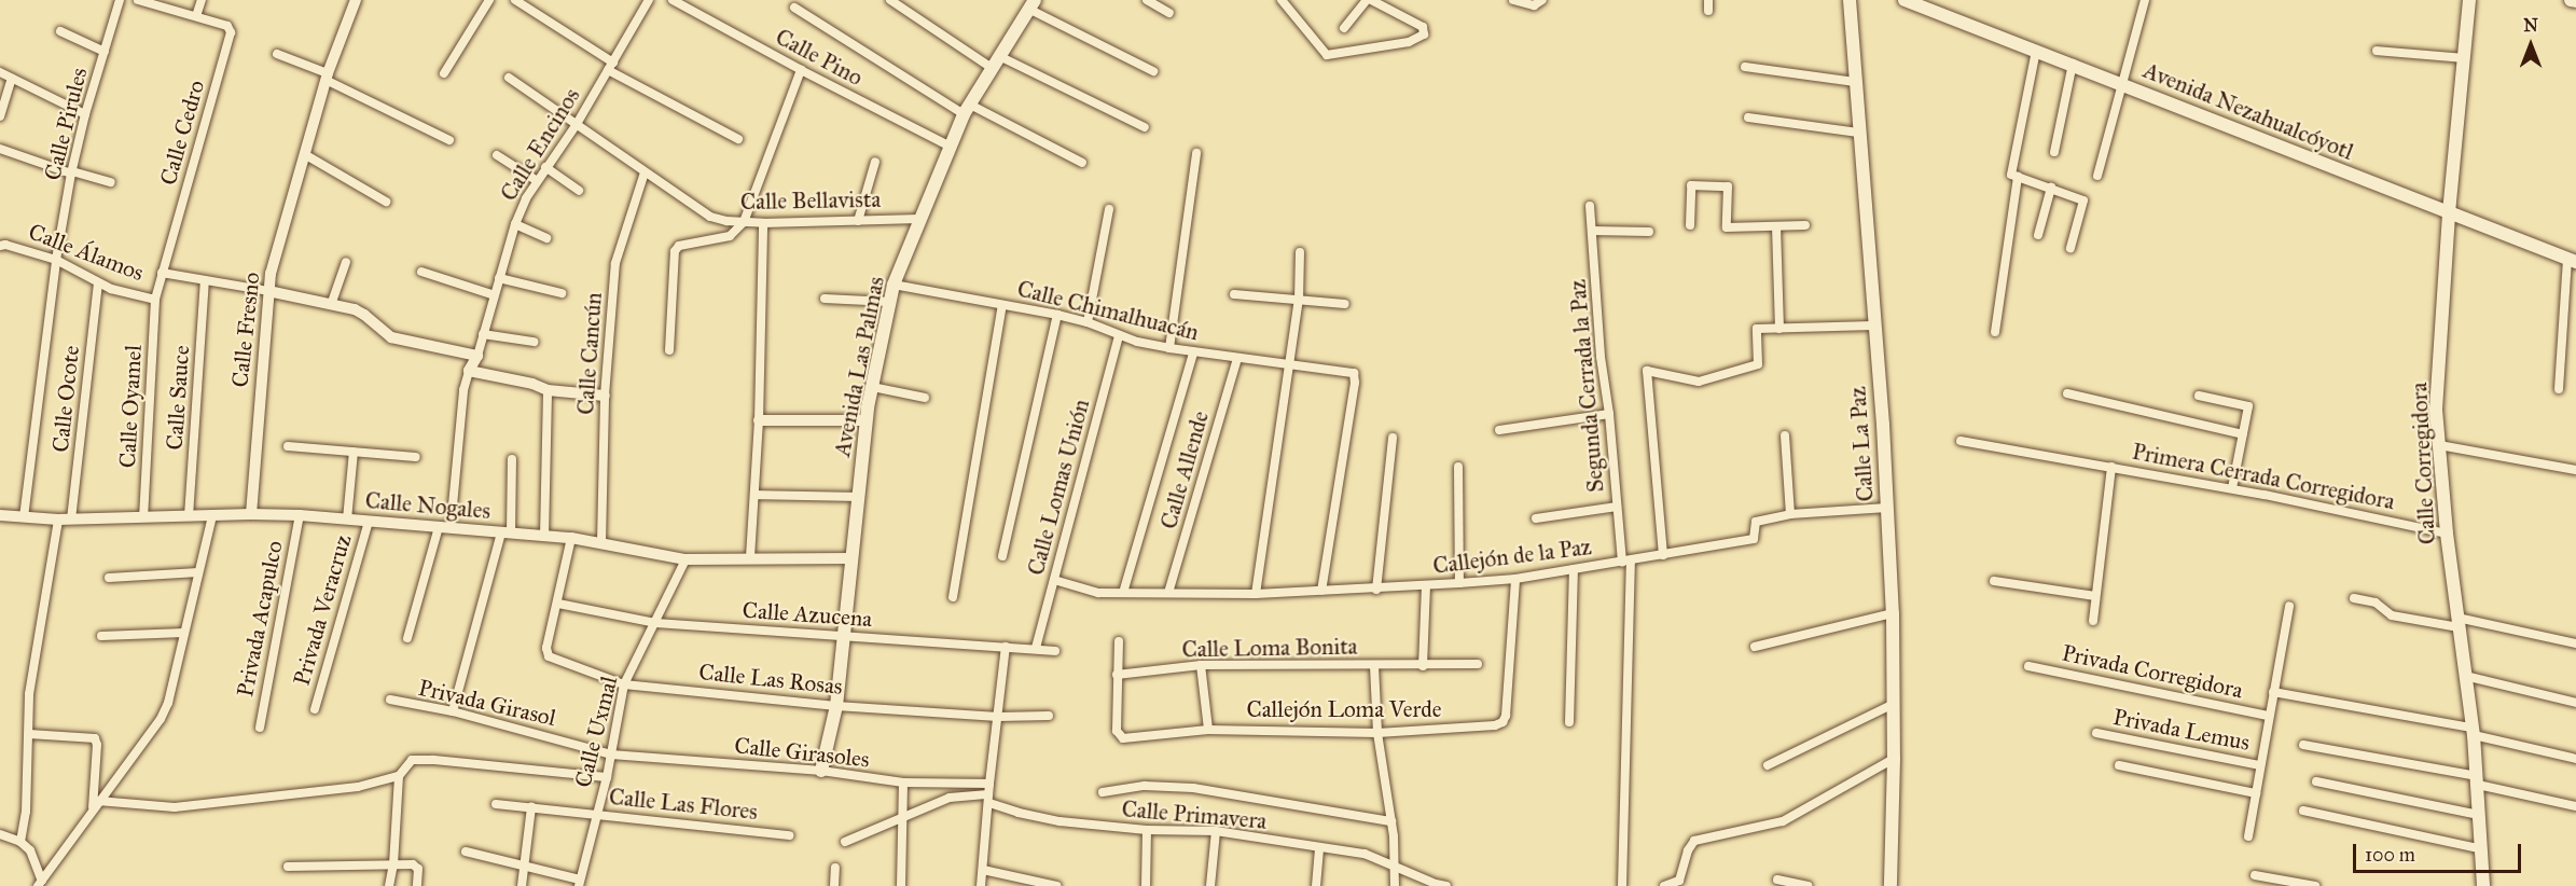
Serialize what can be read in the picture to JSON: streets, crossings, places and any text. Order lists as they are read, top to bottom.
{
  "streets": {
    "main road": [
      "Avenida Nezahualcóyotl",
      "Avenida Las Palmas",
      "Calle La Paz",
      "Calle Corregidora"
    ],
    "street": [
      "Calle Pino",
      "Calle Pirules",
      "Calle Cedro",
      "Calle Encinos",
      "Calle Bellavista",
      "Calle Álamos",
      "Calle Chimalhuacán",
      "Calle Fresno",
      "Calle Cancún",
      "Segunda Cerrada la Paz",
      "Calle Sauce",
      "Calle Ocote",
      "Calle Oyamel",
      "Calle Allende",
      "Primera Cerrada Corregidora",
      "Calle Lomas Unión",
      "Calle Nogales",
      "Callejón de la Paz",
      "Privada Veracruz",
      "Calle Azucena",
      "Privada Acapulco",
      "Calle Loma Bonita",
      "Privada Corregidora",
      "Calle Las Rosas",
      "Privada Girasol",
      "Callejón Loma Verde",
      "Privada Lemus",
      "Calle Uxmal",
      "Calle Girasoles",
      "Calle Las Flores",
      "Calle Primavera"
    ]
  },
  "crossings": [
    ["Calle Pino", "Avenida Las Palmas"],
    ["Avenida Nezahualcóyotl", "Calle Corregidora"],
    ["Calle Pirules", "Calle Álamos"],
    ["Calle Pirules", "Calle Nogales"],
    ["Calle Cedro", "Calle Álamos"],
    ["Calle Cedro", "Calle Oyamel"],
    ["Calle Encinos", "Calle Bellavista"],
    ["Calle Encinos", "Calle Álamos"],
    ["Calle Bellavista", "Calle Cancún"],
    ["Calle Bellavista", "Avenida Las Palmas"],
    ["Calle Álamos", "Calle Fresno"],
    ["Calle Álamos", "Calle Sauce"],
    ["Calle Álamos", "Calle Ocote"],
    ["Calle Álamos", "Calle Oyamel"],
    ["Calle Chimalhuacán", "Avenida Las Palmas"],
    ["Calle Chimalhuacán", "Calle Allende"],
    ["Calle Chimalhuacán", "Calle Lomas Unión"],
    ["Calle Chimalhuacán", "Callejón de la Paz"],
    ["Calle Fresno", "Calle Nogales"],
    ["Calle Cancún", "Calle Nogales"],
    ["Avenida Las Palmas", "Calle Nogales"],
    ["Avenida Las Palmas", "Calle Azucena"],
    ["Avenida Las Palmas", "Calle Las Rosas"],
    ["Avenida Las Palmas", "Calle Girasoles"],
    ["Segunda Cerrada la Paz", "Callejón de la Paz"],
    ["Calle Sauce", "Calle Nogales"],
    ["Calle Ocote", "Calle Nogales"],
    ["Calle Oyamel", "Calle Nogales"],
    ["Calle La Paz", "Callejón de la Paz"],
    ["Calle Corregidora", "Primera Cerrada Corregidora"],
    ["Calle Allende", "Callejón de la Paz"],
    ["Calle Lomas Unión", "Callejón de la Paz"],
    ["Calle Lomas Unión", "Calle Azucena"],
    ["Calle Nogales", "Privada Veracruz"],
    ["Calle Nogales", "Privada Acapulco"],
    ["Calle Nogales", "Calle Uxmal"],
    ["Callejón de la Paz", "Callejón Loma Verde"],
    ["Calle Azucena", "Calle Las Rosas"],
    ["Calle Azucena", "Calle Uxmal"],
    ["Calle Loma Bonita", "Callejón Loma Verde"],
    ["Calle Las Rosas", "Calle Uxmal"],
    ["Privada Girasol", "Calle Uxmal"],
    ["Privada Girasol", "Calle Girasoles"],
    ["Calle Uxmal", "Calle Girasoles"],
    ["Calle Uxmal", "Calle Las Flores"],
    ["Calle Girasoles", "Calle Primavera"]
  ],
  "scale_bar": "100 m",
  "north": "top"
}
